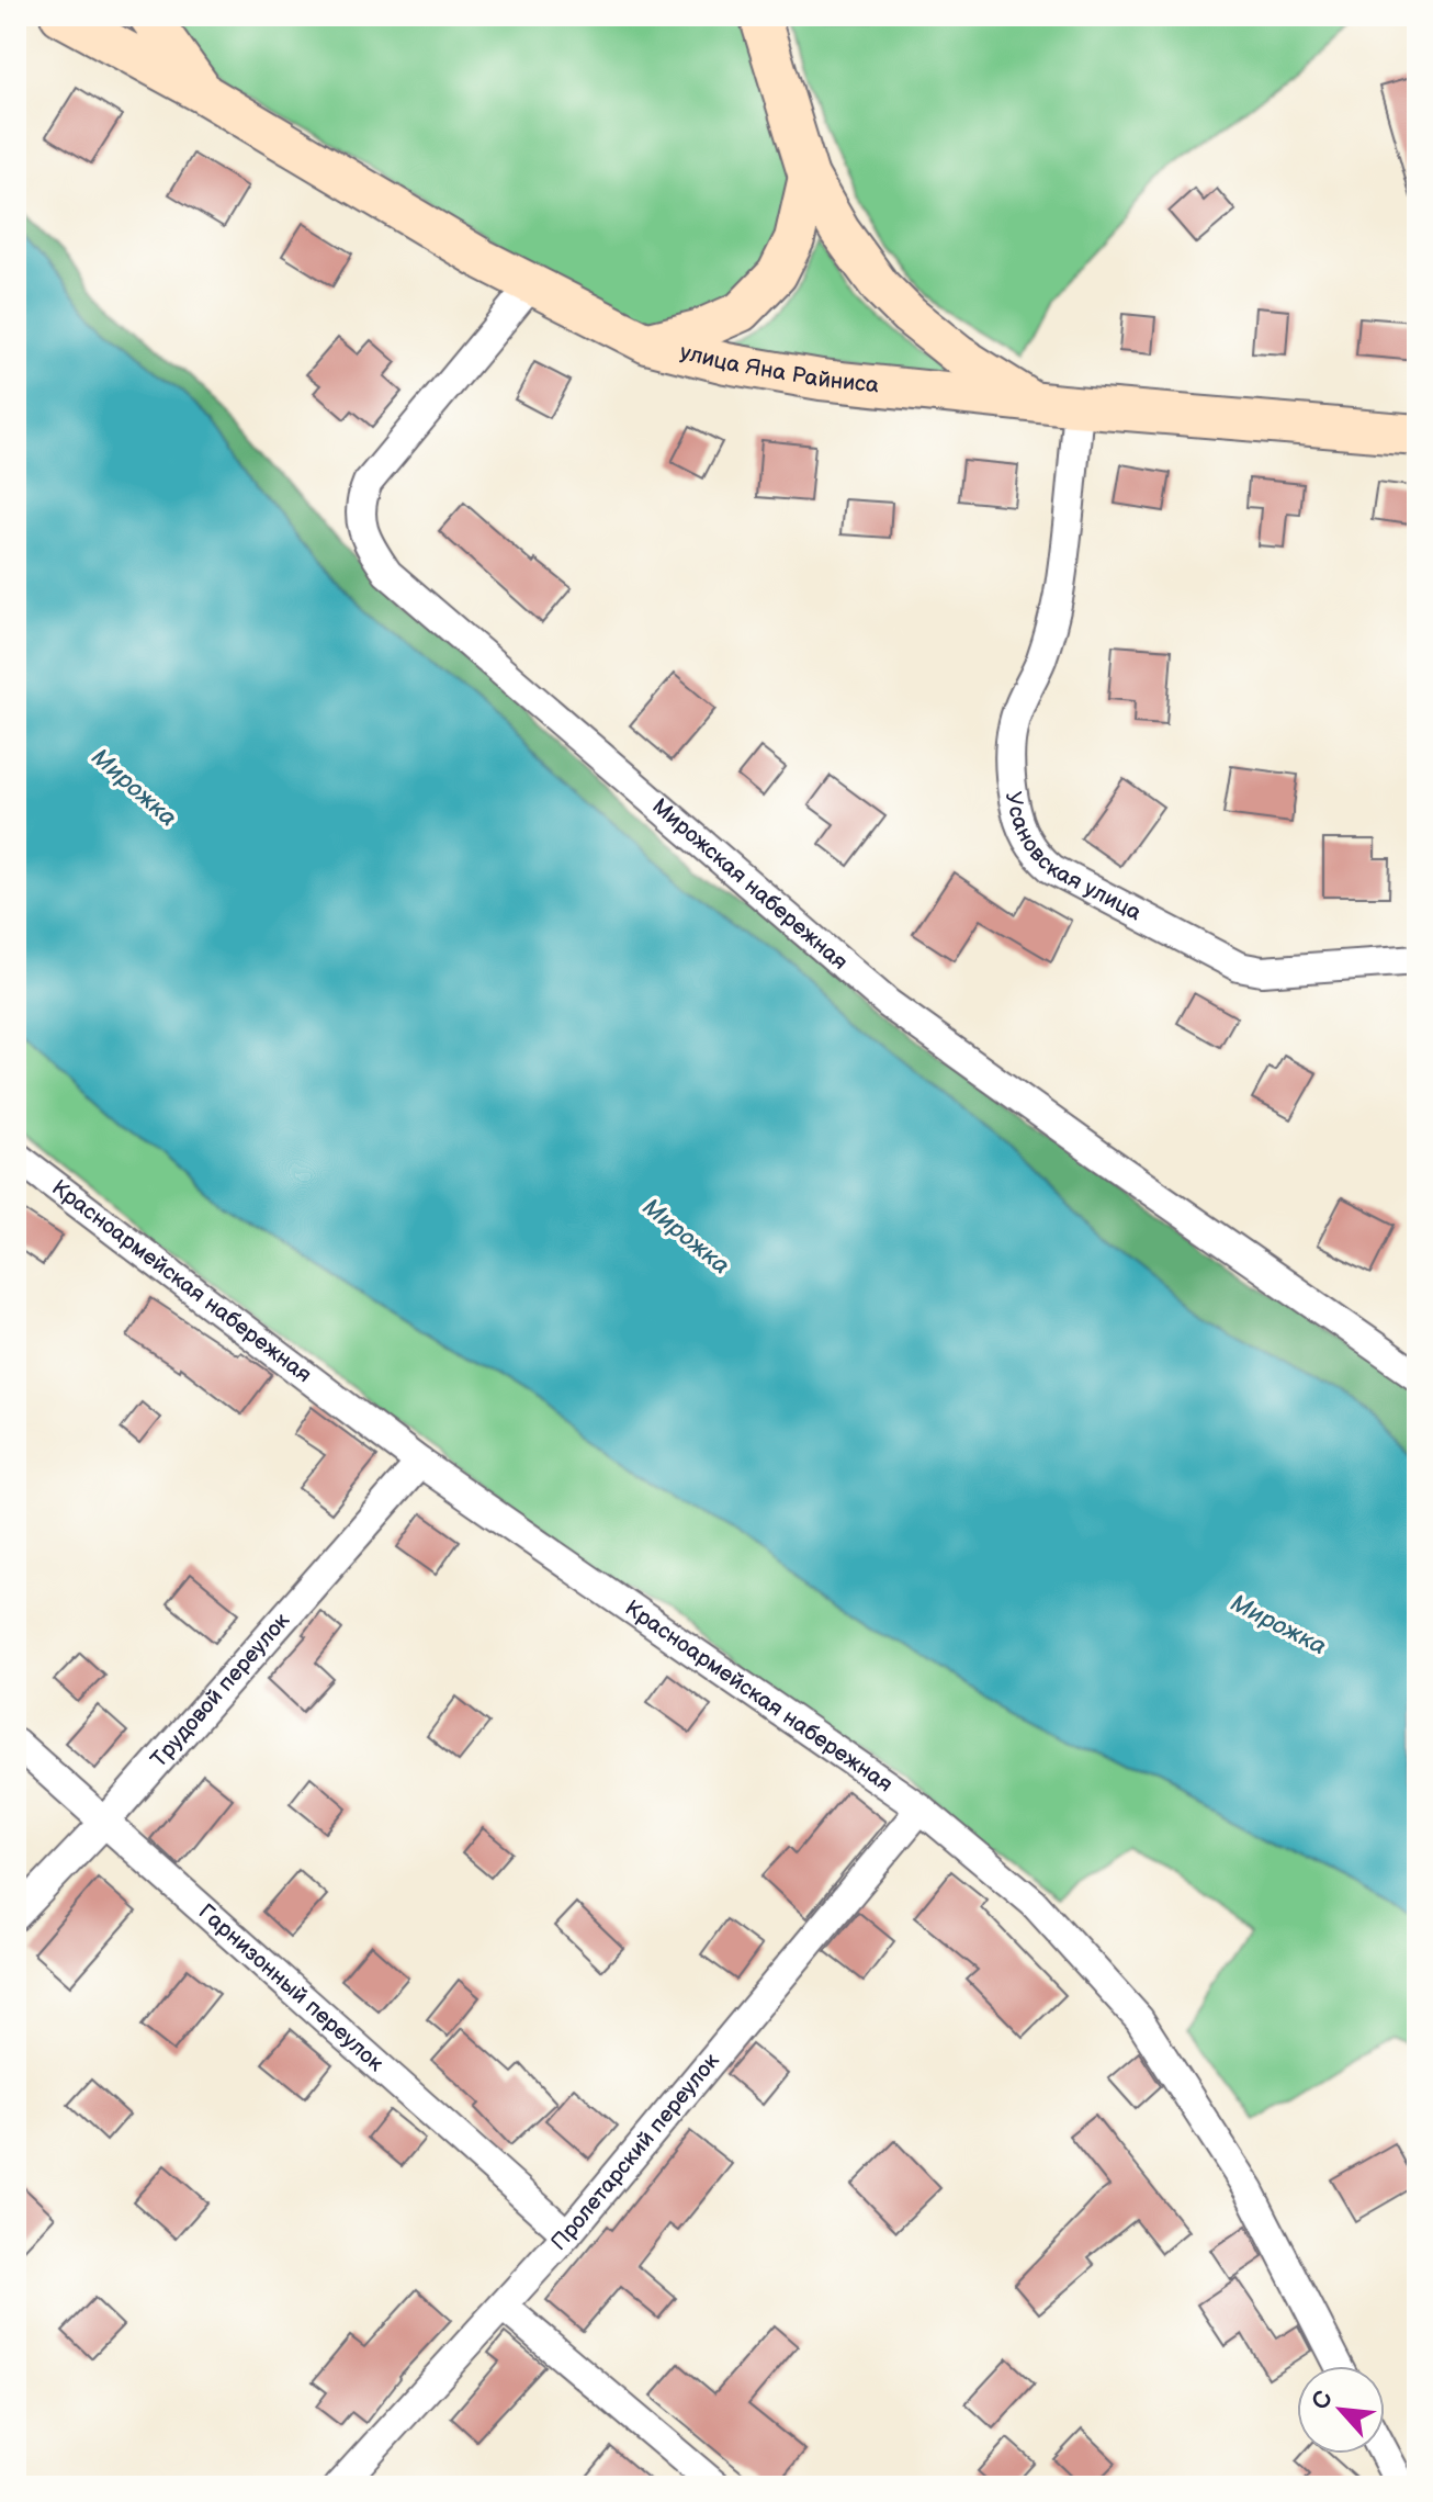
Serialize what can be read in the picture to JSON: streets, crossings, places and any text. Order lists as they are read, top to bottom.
{
  "streets": {
    "street": [
      "улица Яна Райниса",
      "Усановская улица",
      "Мирожская набережная",
      "Красноармейская набережная",
      "Трудовой переулок",
      "Гарнизонный переулок",
      "Пролетарский переулок"
    ]
  },
  "crossings": [
    ["улица Яна Райниса", "Усановская улица"],
    ["улица Яна Райниса", "Мирожская набережная"],
    ["Красноармейская набережная", "Трудовой переулок"],
    ["Красноармейская набережная", "Пролетарский переулок"],
    ["Трудовой переулок", "Гарнизонный переулок"],
    ["Гарнизонный переулок", "Пролетарский переулок"]
  ],
  "water": ["Мирожка"],
  "north": "top left"
}
